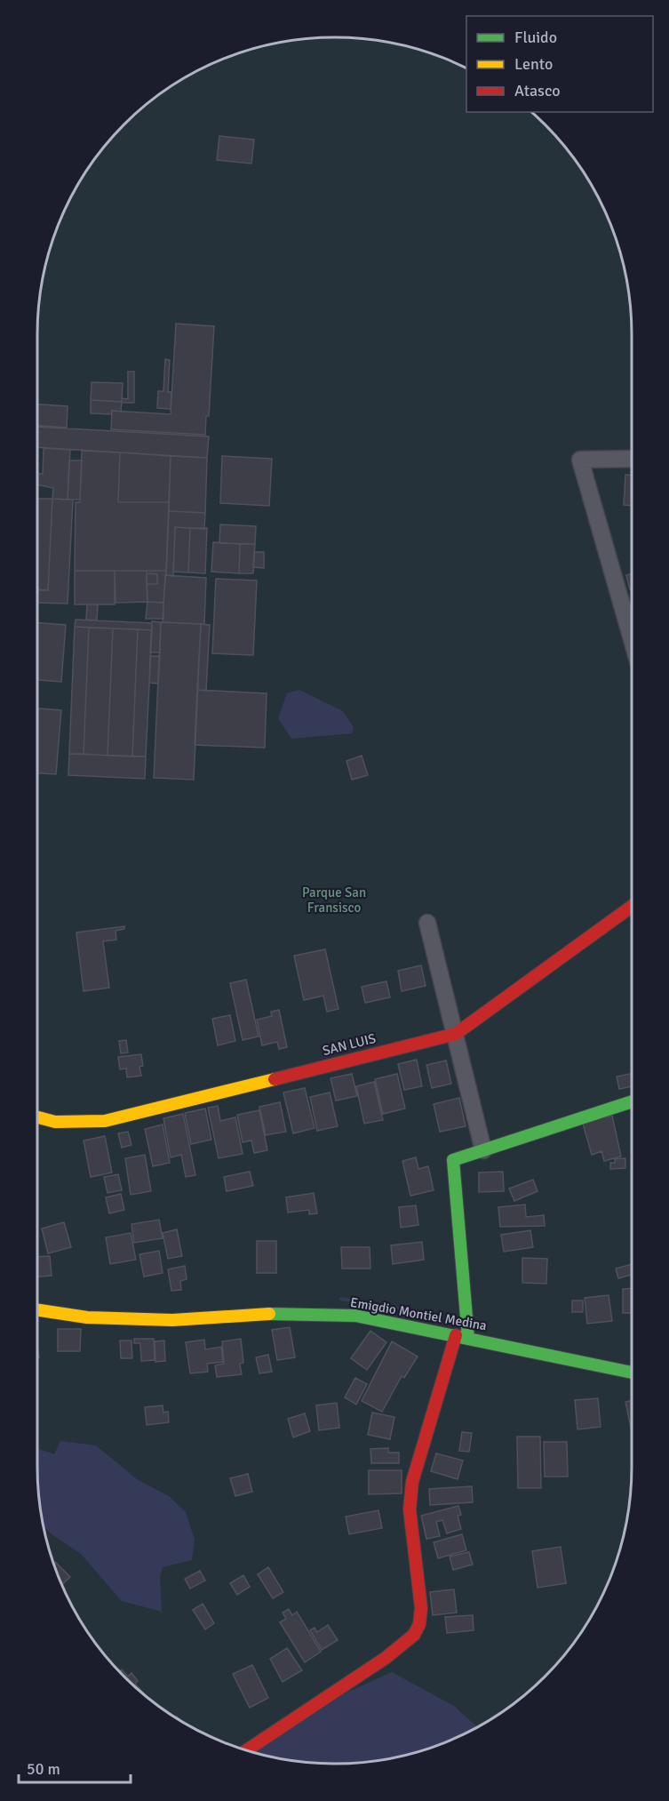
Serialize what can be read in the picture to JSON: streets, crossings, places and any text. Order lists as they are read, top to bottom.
{
  "streets": {
    "street": ["SAN LUIS", "Emigdio Montiel Medina"]
  },
  "parks": ["Parque San Fransisco"],
  "legend": ["Fluido", "Lento", "Atasco"],
  "scale_bar": "50 m"
}
